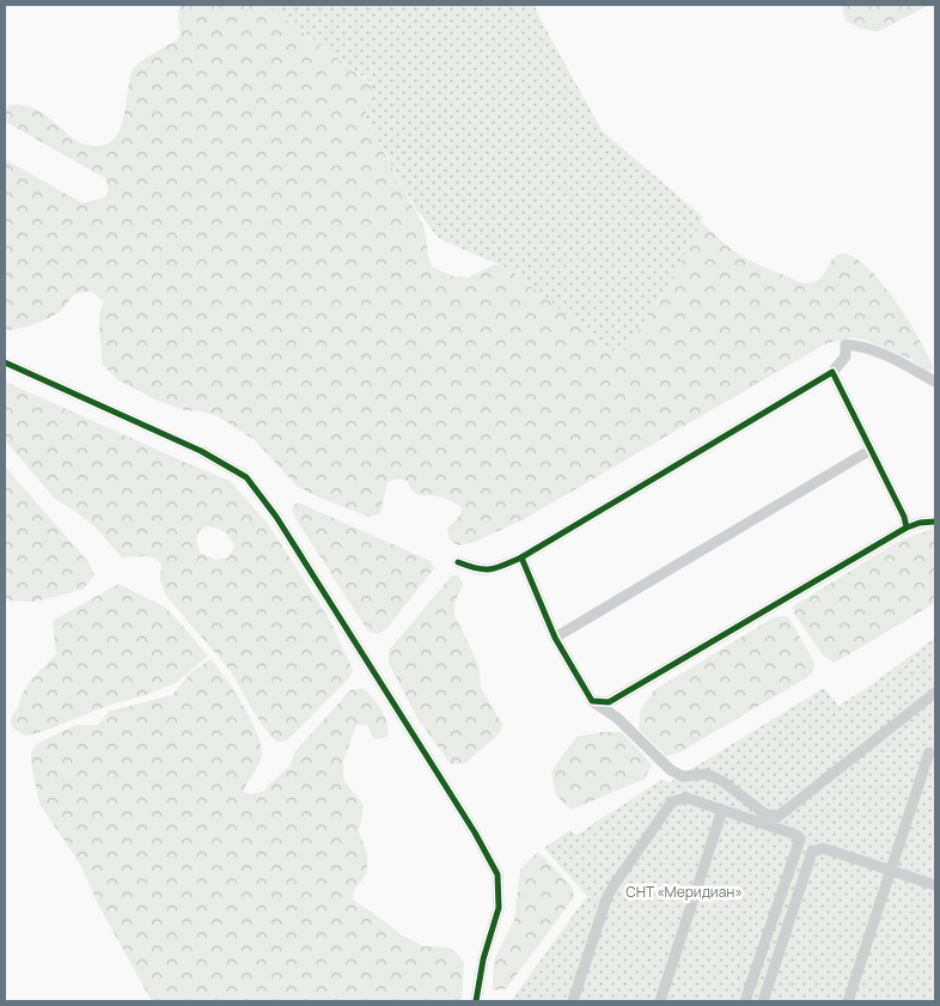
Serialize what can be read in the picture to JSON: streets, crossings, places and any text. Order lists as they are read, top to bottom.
{
  "parks": ["СНТ «Меридиан»"]
}
